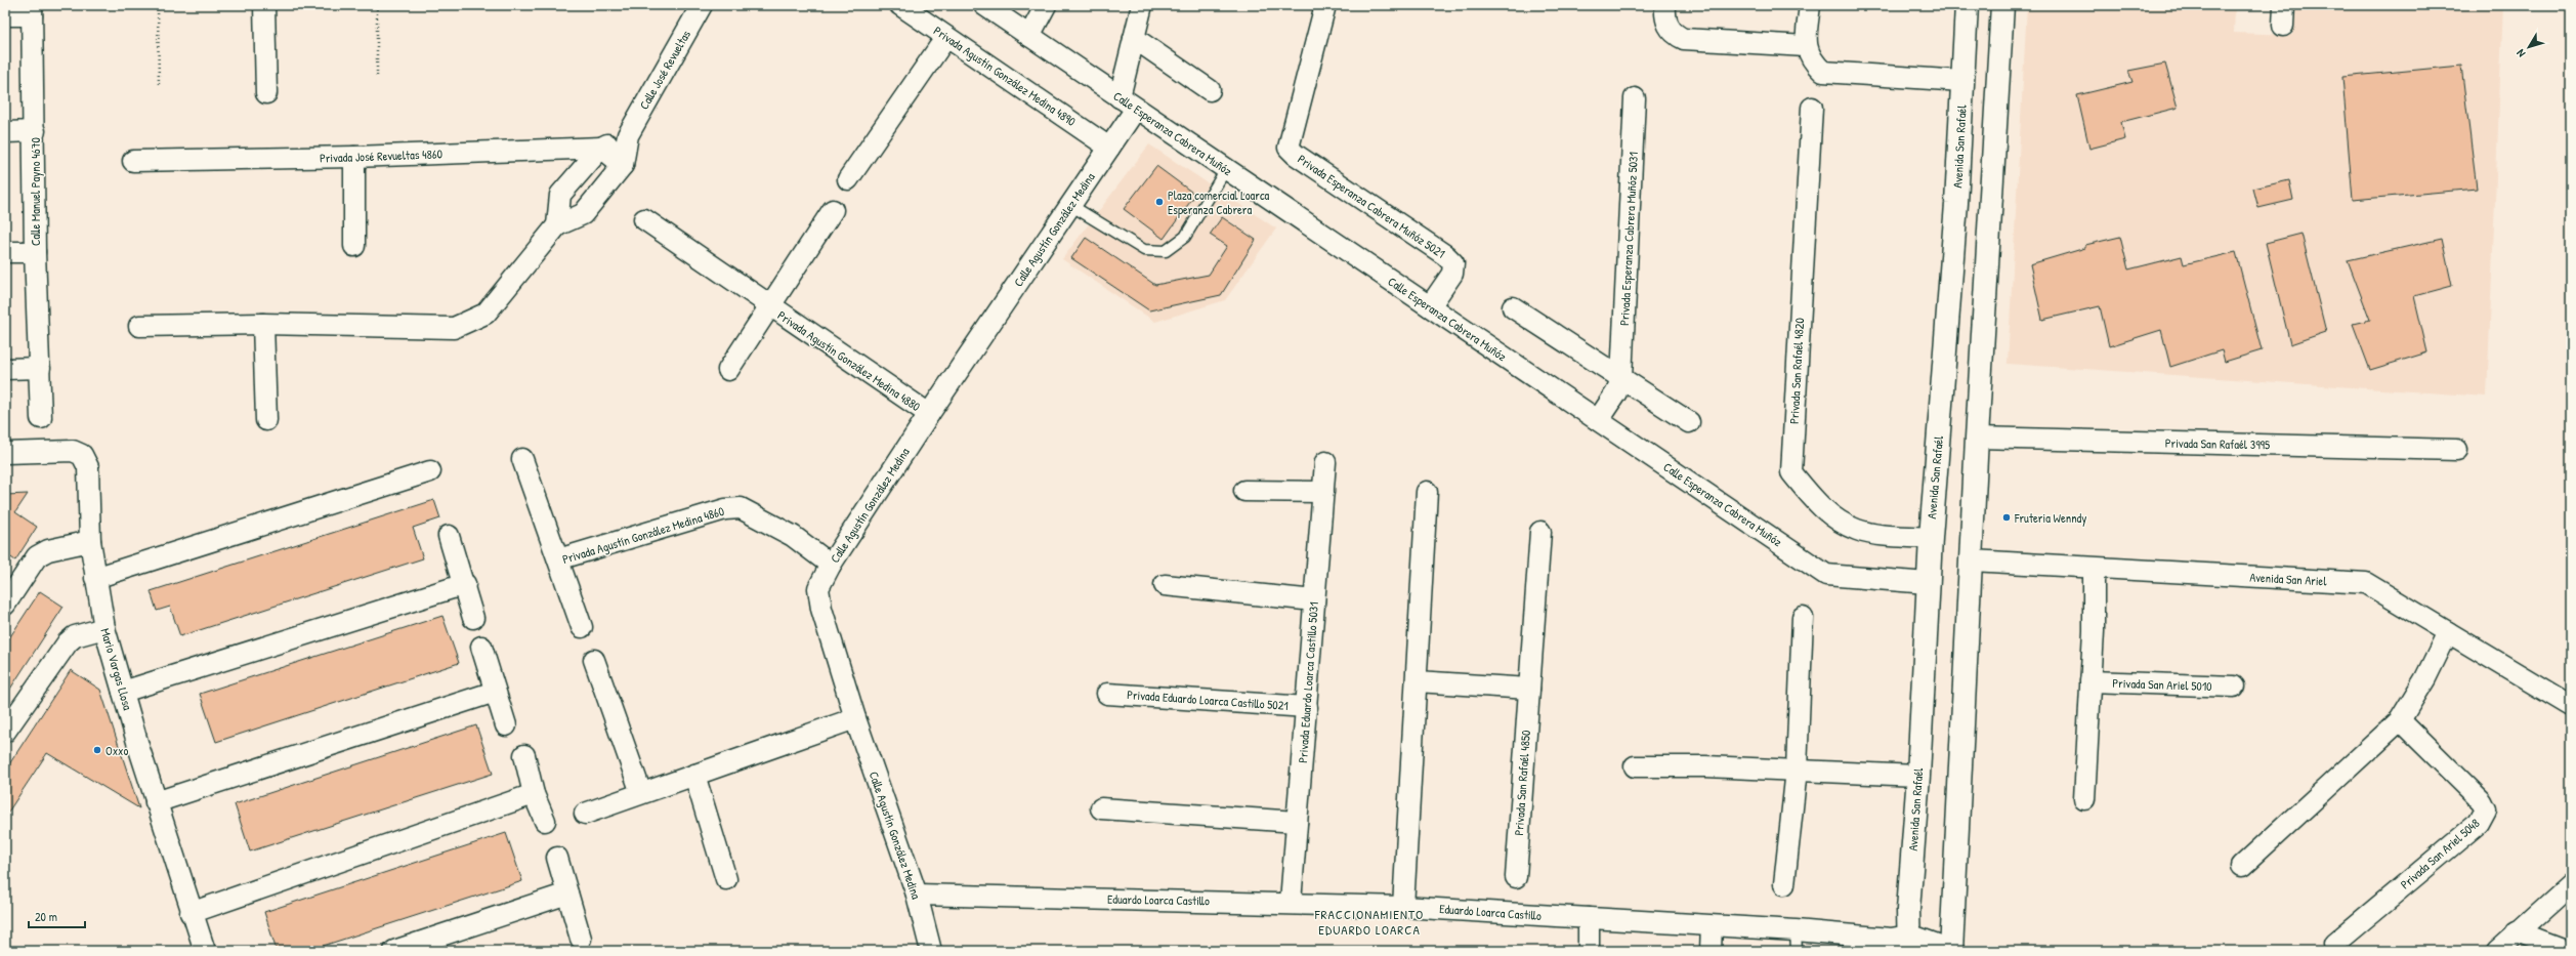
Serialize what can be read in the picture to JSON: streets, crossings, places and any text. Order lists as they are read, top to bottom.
{
  "streets": {
    "main road": ["Avenida San Rafaél"],
    "street": [
      "Calle José Revueltas",
      "Privada Agustín González Medina 4890",
      "Calle Esperanza Cabrera Muñóz",
      "Privada José Revueltas 4860",
      "Calle Manuel Payno 4670",
      "Privada Esperanza Cabrera Muñóz 5021",
      "Calle Agustín González Medina",
      "Privada Esperanza Cabrera Muñóz 5031",
      "Privada Agustín González Medina 4880",
      "Privada San Rafaél 4820",
      "Privada San Rafaél 3995",
      "Privada Agustín González Medina 4860",
      "Avenida San Ariel",
      "Mario Vargas Llosa",
      "Privada Eduardo Loarca Castillo 5031",
      "Privada San Ariel 5010",
      "Privada Eduardo Loarca Castillo 5021",
      "Privada San Rafaél 4850",
      "Privada San Ariel 5048",
      "Eduardo Loarca Castillo"
    ]
  },
  "crossings": [
    ["Privada Agustín González Medina 4890", "Calle Agustín González Medina"],
    ["Calle Esperanza Cabrera Muñóz", "Avenida San Rafaél"],
    ["Calle Esperanza Cabrera Muñóz", "Privada Esperanza Cabrera Muñóz 5021"],
    ["Calle Esperanza Cabrera Muñóz", "Calle Agustín González Medina"],
    ["Calle Esperanza Cabrera Muñóz", "Privada Esperanza Cabrera Muñóz 5031"],
    ["Avenida San Rafaél", "Privada San Rafaél 4820"],
    ["Avenida San Rafaél", "Eduardo Loarca Castillo"],
    ["Calle Agustín González Medina", "Privada Agustín González Medina 4880"],
    ["Calle Agustín González Medina", "Privada Agustín González Medina 4860"],
    ["Calle Agustín González Medina", "Eduardo Loarca Castillo"],
    ["Privada Eduardo Loarca Castillo 5031", "Privada Eduardo Loarca Castillo 5021"],
    ["Privada Eduardo Loarca Castillo 5031", "Eduardo Loarca Castillo"]
  ],
  "districts": ["FRACCIONAMIENTO EDUARDO LOARCA"],
  "places": ["Plaza comercial Loarca Esperanza Cabrera", "Fruteria Wenndy", "Oxxo"],
  "scale_bar": "20 m",
  "north": "bottom left"
}
